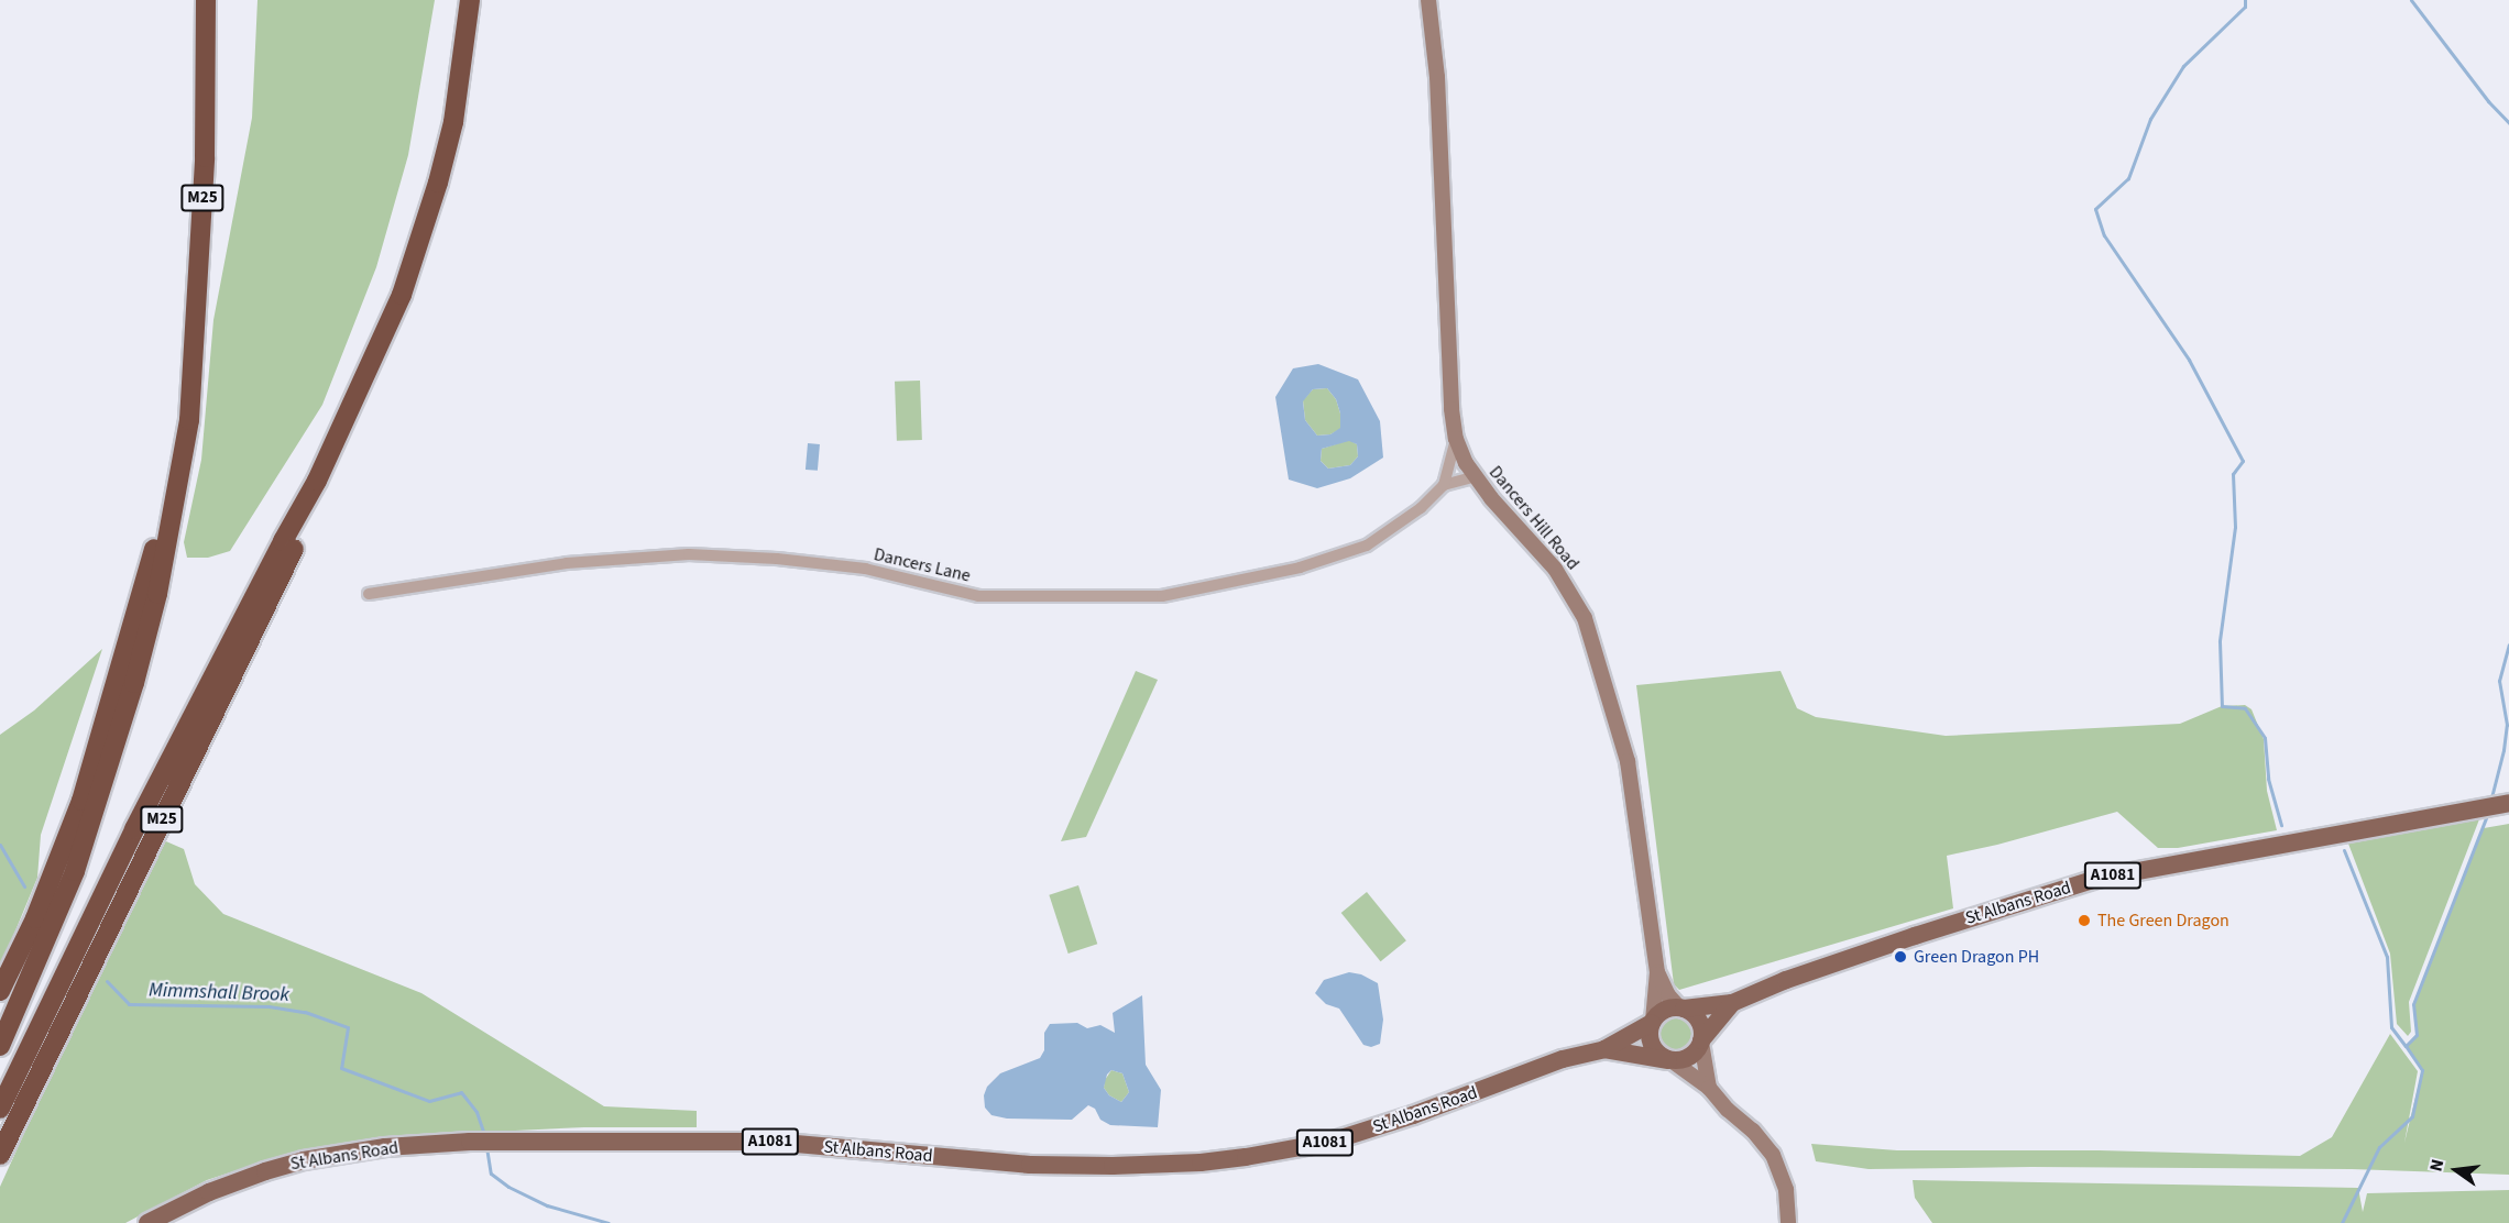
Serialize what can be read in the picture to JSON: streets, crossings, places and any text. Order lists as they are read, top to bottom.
{
  "streets": {
    "highway": ["M25"],
    "main road": ["A1081", "St Albans Road"],
    "street": ["Dancers Hill Road", "Dancers Lane"]
  },
  "crossings": [
    ["Dancers Hill Road", "Dancers Lane"],
    ["Dancers Hill Road", "St Albans Road"]
  ],
  "water": ["Mimmshall Brook"],
  "places": ["The Green Dragon", "Green Dragon PH"],
  "north": "left"
}
